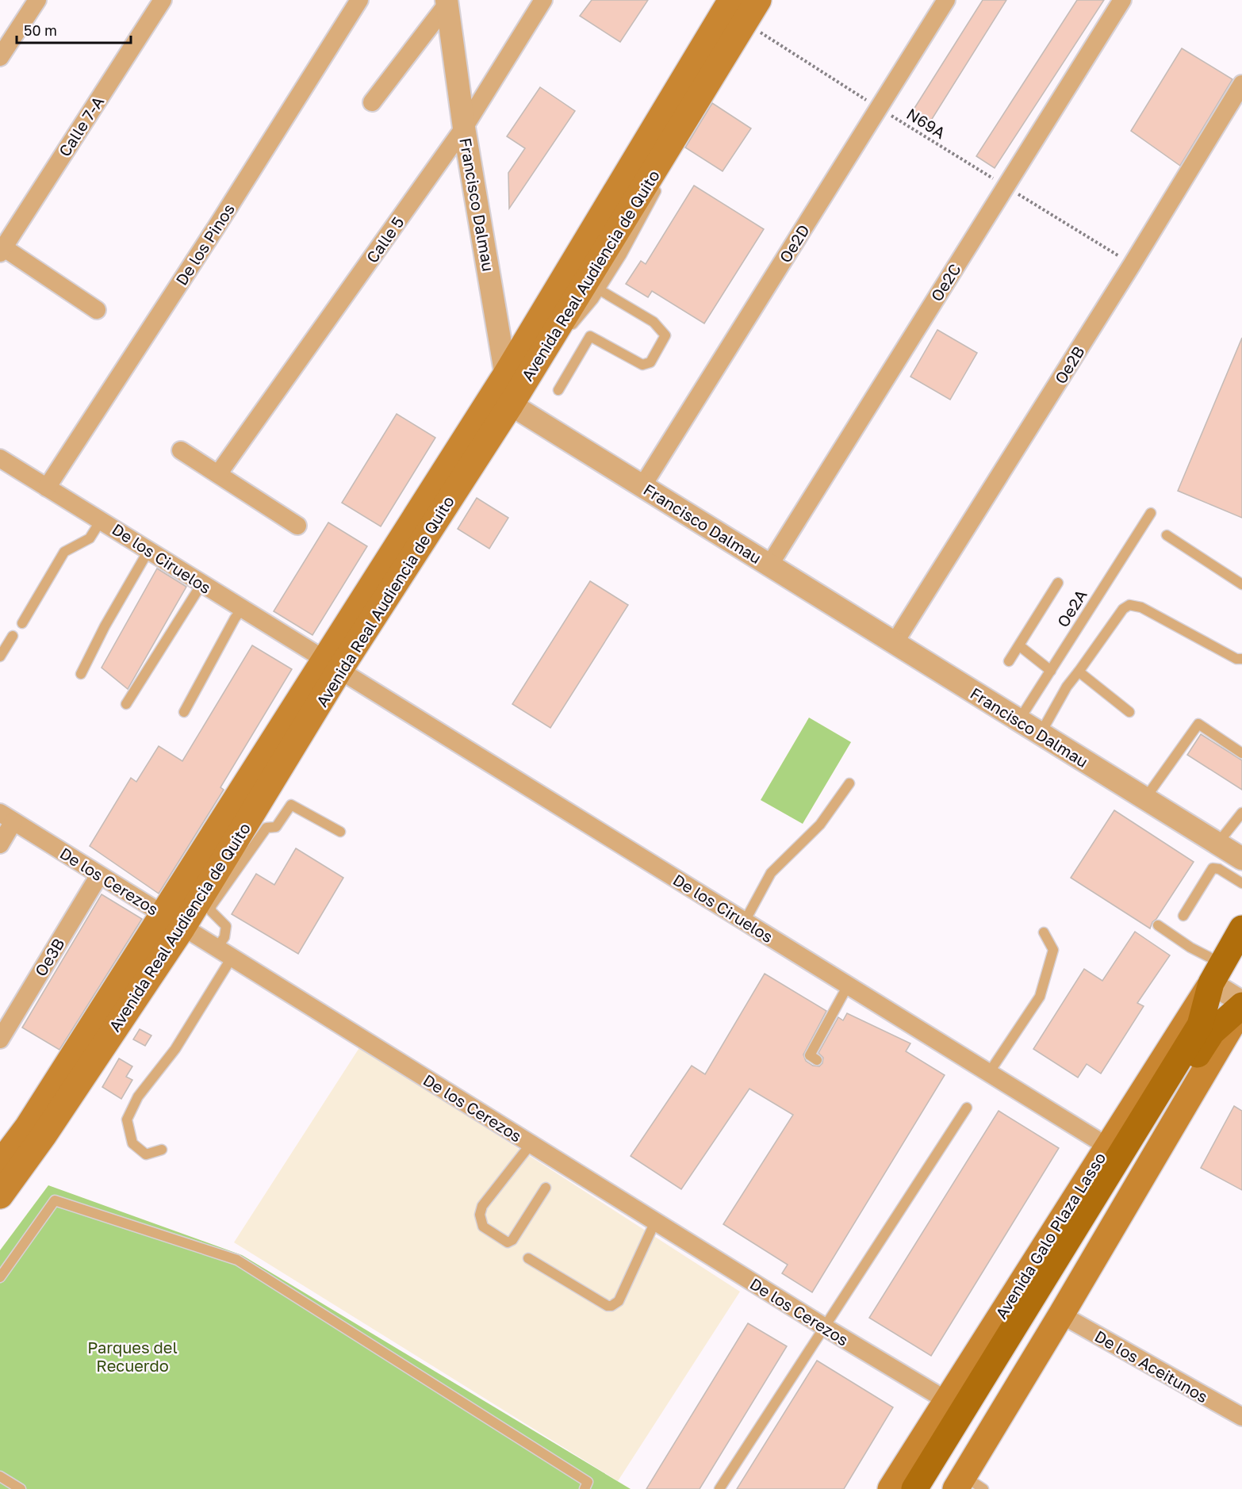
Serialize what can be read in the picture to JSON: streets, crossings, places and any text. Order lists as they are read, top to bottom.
{
  "streets": {
    "main road": ["Avenida Real Audiencia de Quito", "Avenida Galo Plaza Lasso"],
    "street": [
      "Calle 7-A",
      "Francisco Dalmau",
      "Calle 5",
      "Oe2D",
      "De los Pinos",
      "Oe2C",
      "Oe2B",
      "De los Ciruelos",
      "De los Cerezos",
      "Oe3B",
      "De los Aceitunos"
    ],
    "lane": ["Oe2A"],
    "path": ["N69A"]
  },
  "crossings": [
    ["N69A", "Oe2D"],
    ["N69A", "Avenida Real Audiencia de Quito"],
    ["N69A", "Oe2C"],
    ["N69A", "Oe2B"],
    ["Francisco Dalmau", "Calle 5"],
    ["Francisco Dalmau", "Oe2D"],
    ["Francisco Dalmau", "Avenida Real Audiencia de Quito"],
    ["Francisco Dalmau", "Oe2C"],
    ["Francisco Dalmau", "Oe2B"],
    ["Francisco Dalmau", "Oe2A"],
    ["De los Pinos", "De los Ciruelos"],
    ["Avenida Real Audiencia de Quito", "De los Ciruelos"],
    ["Avenida Real Audiencia de Quito", "De los Cerezos"],
    ["De los Ciruelos", "Avenida Galo Plaza Lasso"],
    ["De los Cerezos", "Oe3B"],
    ["De los Cerezos", "Avenida Galo Plaza Lasso"]
  ],
  "parks": ["Parques del Recuerdo"],
  "scale_bar": "50 m"
}
